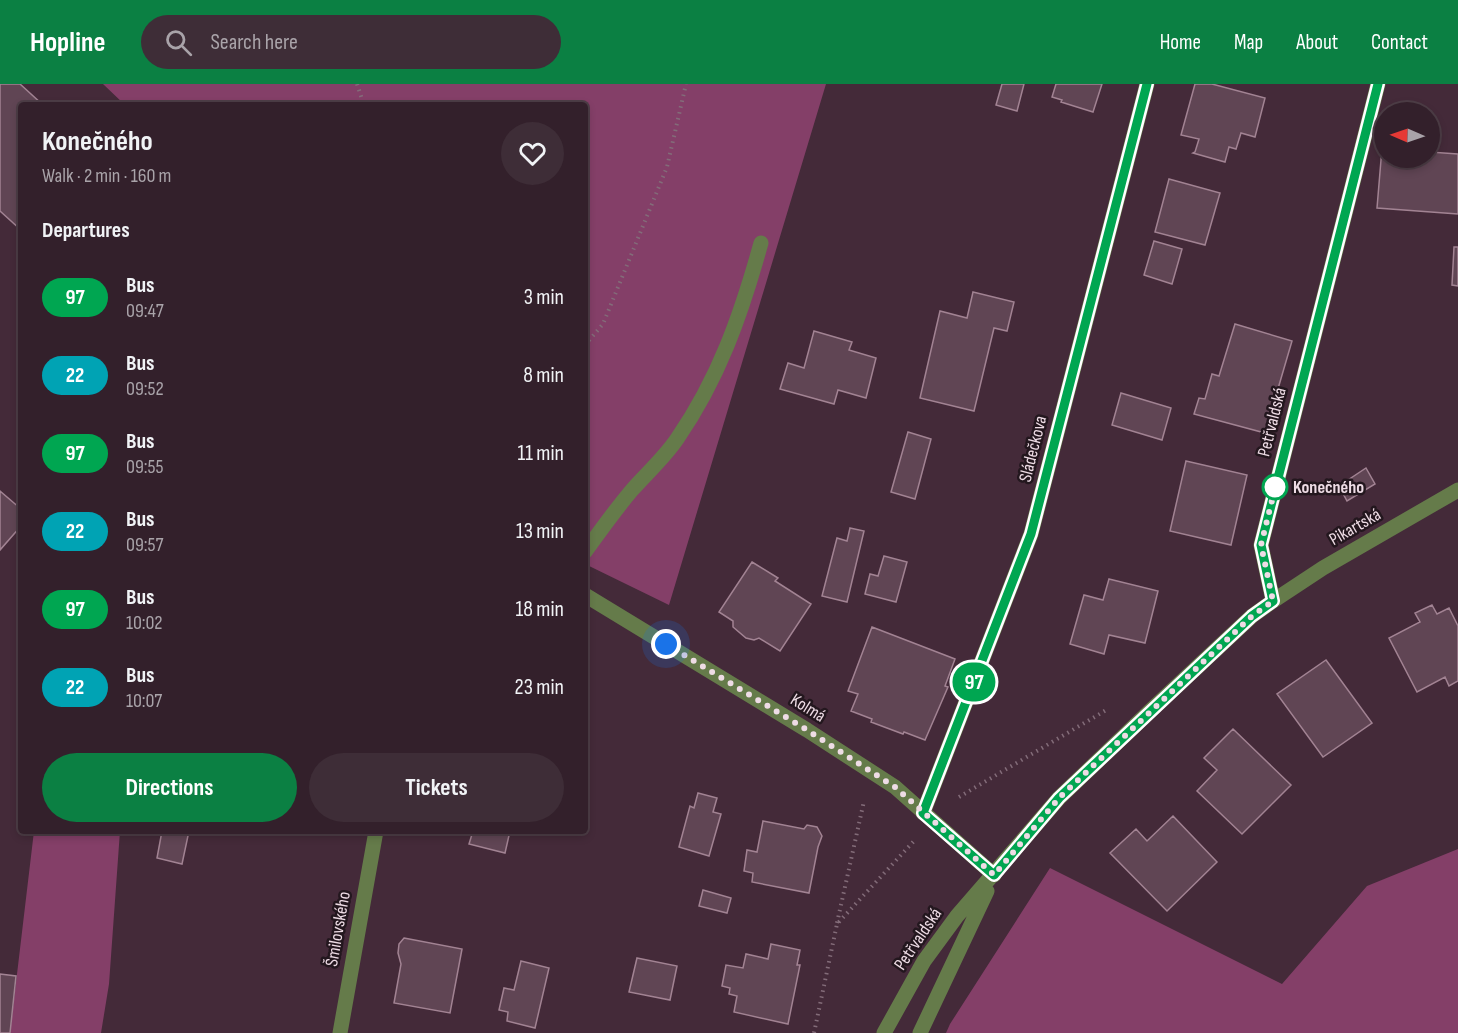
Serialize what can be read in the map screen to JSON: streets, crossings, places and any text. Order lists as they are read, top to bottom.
{
  "streets": {
    "street": [
      "Petřvaldská",
      "Sládečkova",
      "Pikartská",
      "Kolmá",
      "Šmilovského"
    ]
  },
  "crossings": [
    ["Petřvaldská", "Pikartská"],
    ["Petřvaldská", "Kolmá"],
    ["Sládečkova", "Kolmá"]
  ],
  "places": ["Konečného"],
  "lines": ["bus line 97"],
  "north": "left",
  "page": {
    "header": "Hopline",
    "search": "Search here",
    "nav": [
      "Home",
      "Map",
      "About",
      "Contact"
    ],
    "on_map": "97",
    "heading": [
      ["Konečného", "Walk · 2 min · 160 m"],
      "Departures"
    ],
    "list": [
      {
        "mark": "97",
        "name": "Bus",
        "note": "09:47",
        "value": "3 min"
      },
      {
        "mark": "22",
        "name": "Bus",
        "note": "09:52",
        "value": "8 min"
      },
      {
        "mark": "97",
        "name": "Bus",
        "note": "09:55",
        "value": "11 min"
      },
      {
        "mark": "22",
        "name": "Bus",
        "note": "09:57",
        "value": "13 min"
      },
      {
        "mark": "97",
        "name": "Bus",
        "note": "10:02",
        "value": "18 min"
      },
      {
        "mark": "22",
        "name": "Bus",
        "note": "10:07",
        "value": "23 min"
      }
    ],
    "buttons": ["Directions", "Tickets"]
  }
}
